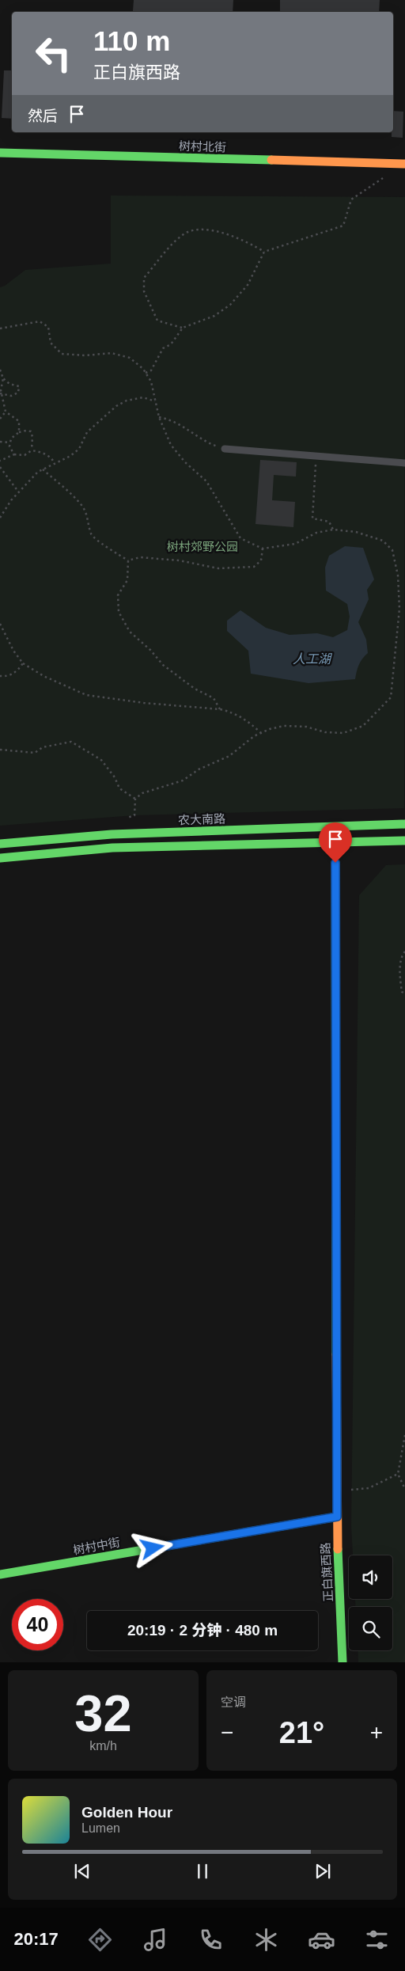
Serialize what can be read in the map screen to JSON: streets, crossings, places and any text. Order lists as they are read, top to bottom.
{
  "streets": {
    "street": [
      "树村北街",
      "农大南路",
      "树村中街",
      "正白旗西路"
    ]
  },
  "crossings": [
    ["树村中街", "正白旗西路"]
  ],
  "water": ["人工湖"],
  "parks": ["树村郊野公园"],
  "page": {
    "turn": ["110 m", "正白旗西路"],
    "then": "然后",
    "limit": "40",
    "trip": "20:19 · 2 分钟 · 480 m",
    "tile": [
      ["32", "km/h"],
      "空调"
    ],
    "heat": ["−", "21°", "+"],
    "song": ["Golden Hour", "Lumen"],
    "tabs": "20:17"
  }
}
